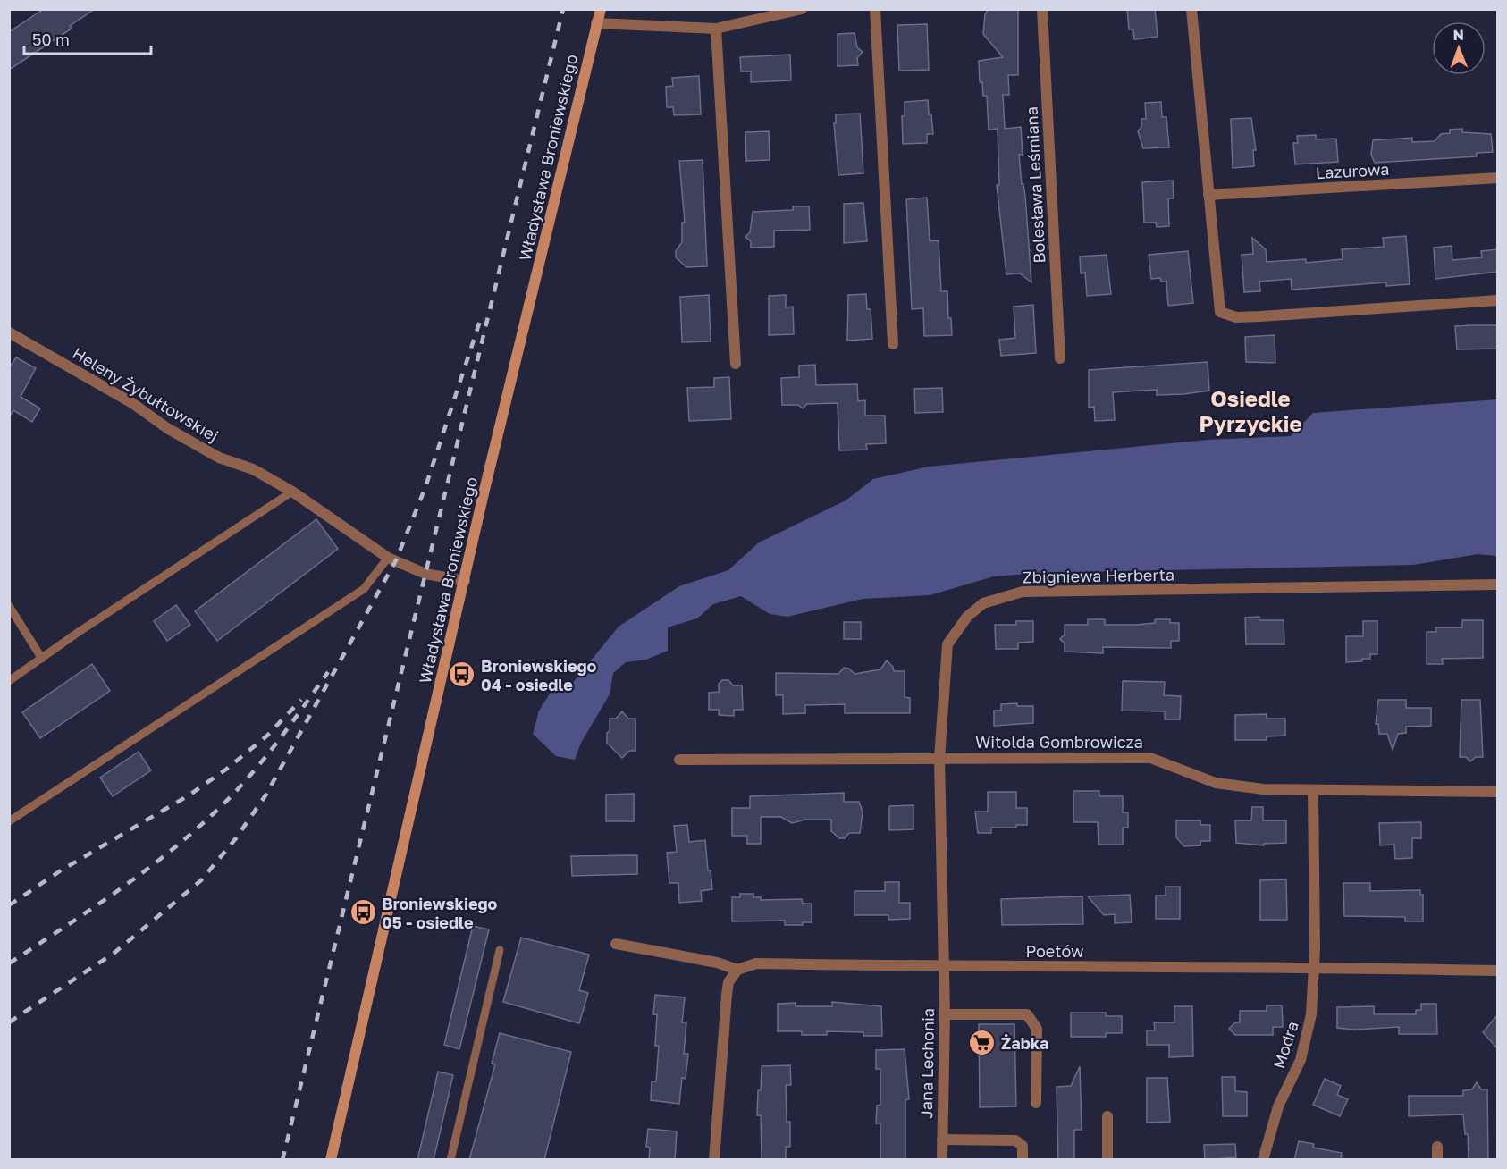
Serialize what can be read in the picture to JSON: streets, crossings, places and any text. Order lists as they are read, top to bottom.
{
  "streets": {
    "main road": ["Władysława Broniewskiego"],
    "street": [
      "Lazurowa",
      "Bolesława Leśmiana",
      "Heleny Żybułtowskiej",
      "Zbigniewa Herberta",
      "Witolda Gombrowicza",
      "Poetów",
      "Modra",
      "Jana Lechonia"
    ]
  },
  "crossings": [
    ["Władysława Broniewskiego", "Heleny Żybułtowskiej"],
    ["Zbigniewa Herberta", "Witolda Gombrowicza"],
    ["Zbigniewa Herberta", "Poetów"],
    ["Zbigniewa Herberta", "Jana Lechonia"],
    ["Poetów", "Modra"],
    ["Poetów", "Jana Lechonia"]
  ],
  "districts": ["Osiedle Pyrzyckie"],
  "places": {
    "bus stop": ["Broniewskiego 04 - osiedle", "Broniewskiego 05 - osiedle"],
    "supermarket": ["Żabka"]
  },
  "scale_bar": "50 m",
  "north": "top"
}
